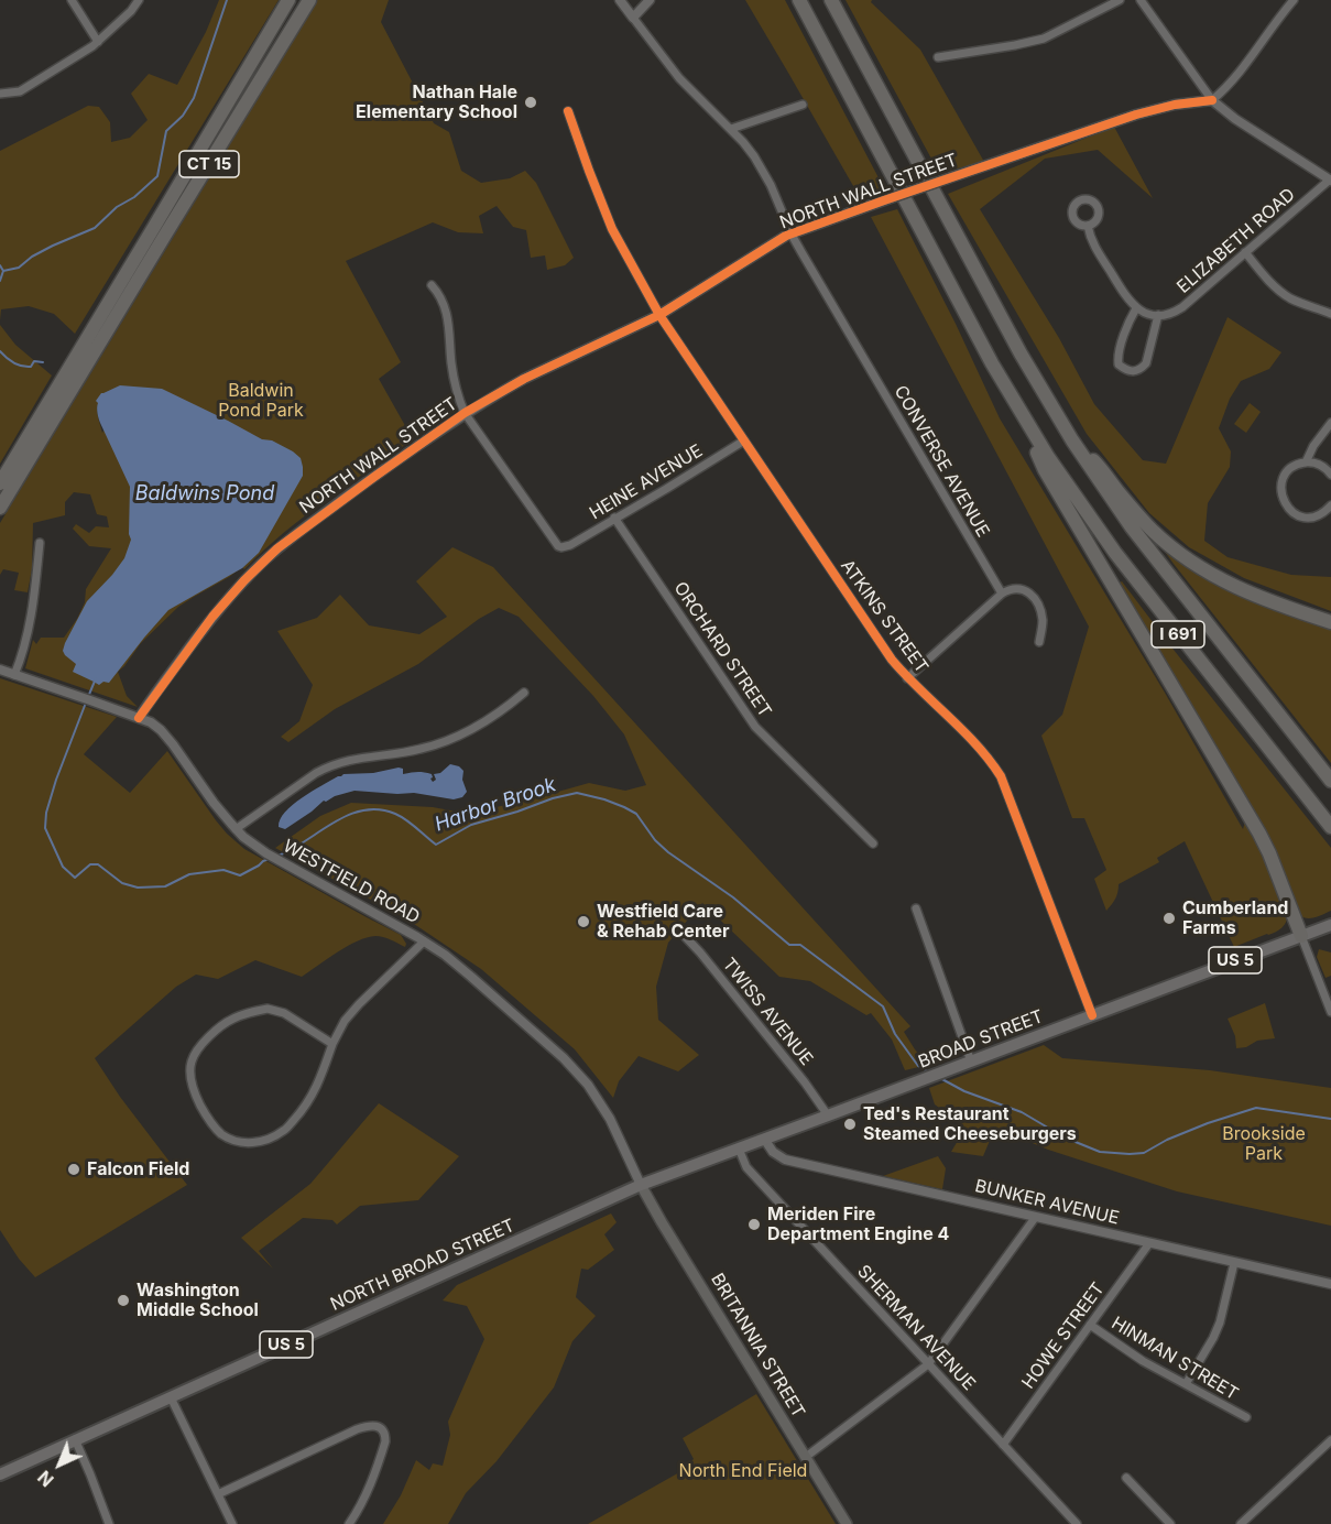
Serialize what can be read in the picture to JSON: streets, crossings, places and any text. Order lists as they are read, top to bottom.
{
  "streets": {
    "highway": ["CT 15", "I 691"],
    "main road": [
      "US 5",
      "BROAD STREET",
      "NORTH BROAD STREET",
      "BRITANNIA STREET"
    ],
    "street": [
      "NORTH WALL STREET",
      "ELIZABETH ROAD",
      "CONVERSE AVENUE",
      "HEINE AVENUE",
      "ATKINS STREET",
      "ORCHARD STREET",
      "WESTFIELD ROAD",
      "TWISS AVENUE",
      "BUNKER AVENUE",
      "SHERMAN AVENUE",
      "HOWE STREET",
      "HINMAN STREET"
    ]
  },
  "crossings": [
    ["NORTH WALL STREET", "CONVERSE AVENUE"],
    ["NORTH WALL STREET", "HEINE AVENUE"],
    ["NORTH WALL STREET", "ATKINS STREET"],
    ["NORTH WALL STREET", "WESTFIELD ROAD"],
    ["HEINE AVENUE", "ATKINS STREET"],
    ["HEINE AVENUE", "ORCHARD STREET"],
    ["ATKINS STREET", "BROAD STREET"],
    ["WESTFIELD ROAD", "BROAD STREET"],
    ["WESTFIELD ROAD", "NORTH BROAD STREET"],
    ["WESTFIELD ROAD", "BRITANNIA STREET"],
    ["TWISS AVENUE", "BROAD STREET"],
    ["BROAD STREET", "BUNKER AVENUE"],
    ["BROAD STREET", "NORTH BROAD STREET"],
    ["BROAD STREET", "SHERMAN AVENUE"],
    ["BROAD STREET", "BRITANNIA STREET"],
    ["BUNKER AVENUE", "HOWE STREET"],
    ["NORTH BROAD STREET", "BRITANNIA STREET"],
    ["SHERMAN AVENUE", "HOWE STREET"],
    ["HOWE STREET", "HINMAN STREET"]
  ],
  "water": ["Baldwins Pond", "Harbor Brook"],
  "parks": ["Baldwin Pond Park", "Brookside Park", "North End Field"],
  "places": [
    "Nathan Hale Elementary School",
    "Cumberland Farms",
    "Westfield Care & Rehab Center",
    "Ted's Restaurant Steamed Cheeseburgers",
    "Falcon Field",
    "Meriden Fire Department Engine 4",
    "Washington Middle School"
  ],
  "north": "bottom left"
}
